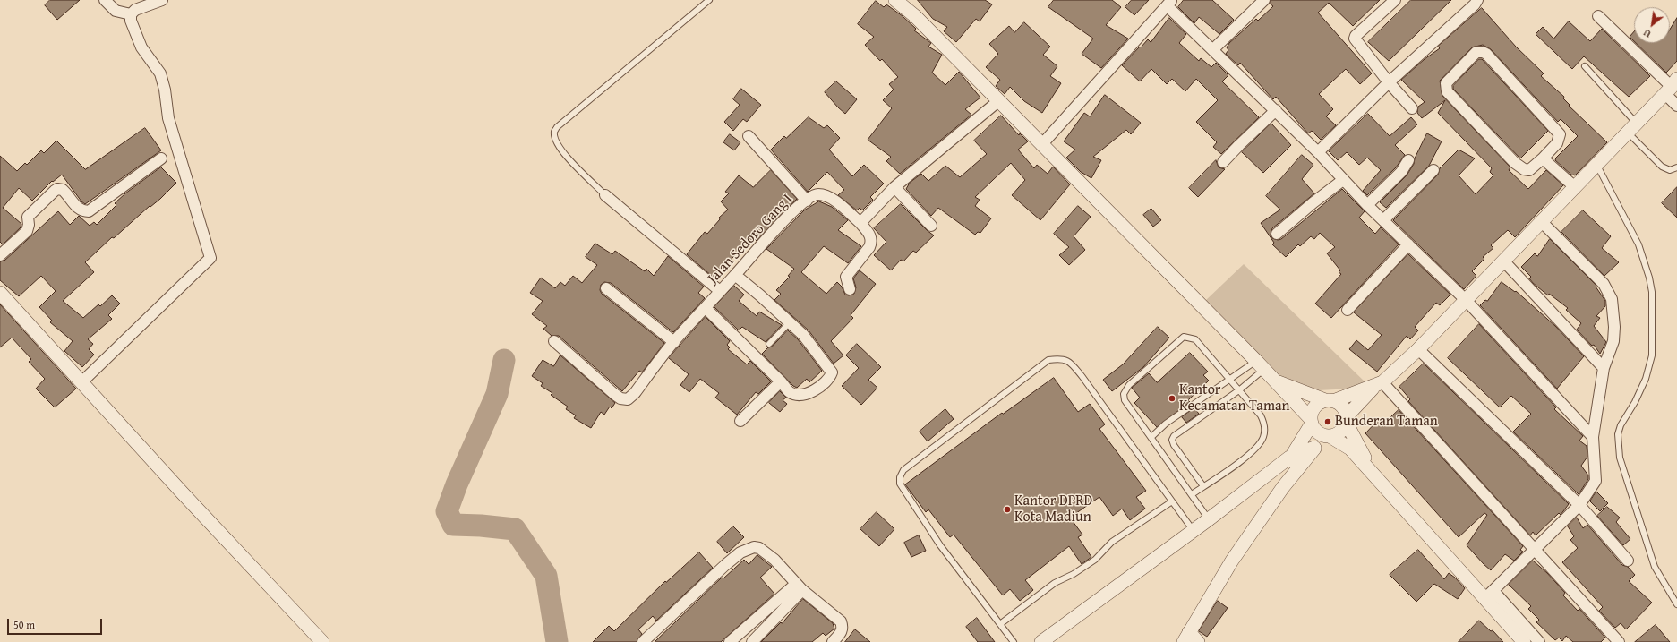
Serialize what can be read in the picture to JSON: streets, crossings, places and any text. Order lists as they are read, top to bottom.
{
  "streets": {
    "street": ["Jalan Sedoro Gang I"]
  },
  "places": ["Kantor Kecamatan Taman", "Bunderan Taman", "Kantor DPRD Kota Madiun"],
  "scale_bar": "50 m",
  "north": "bottom left"
}
